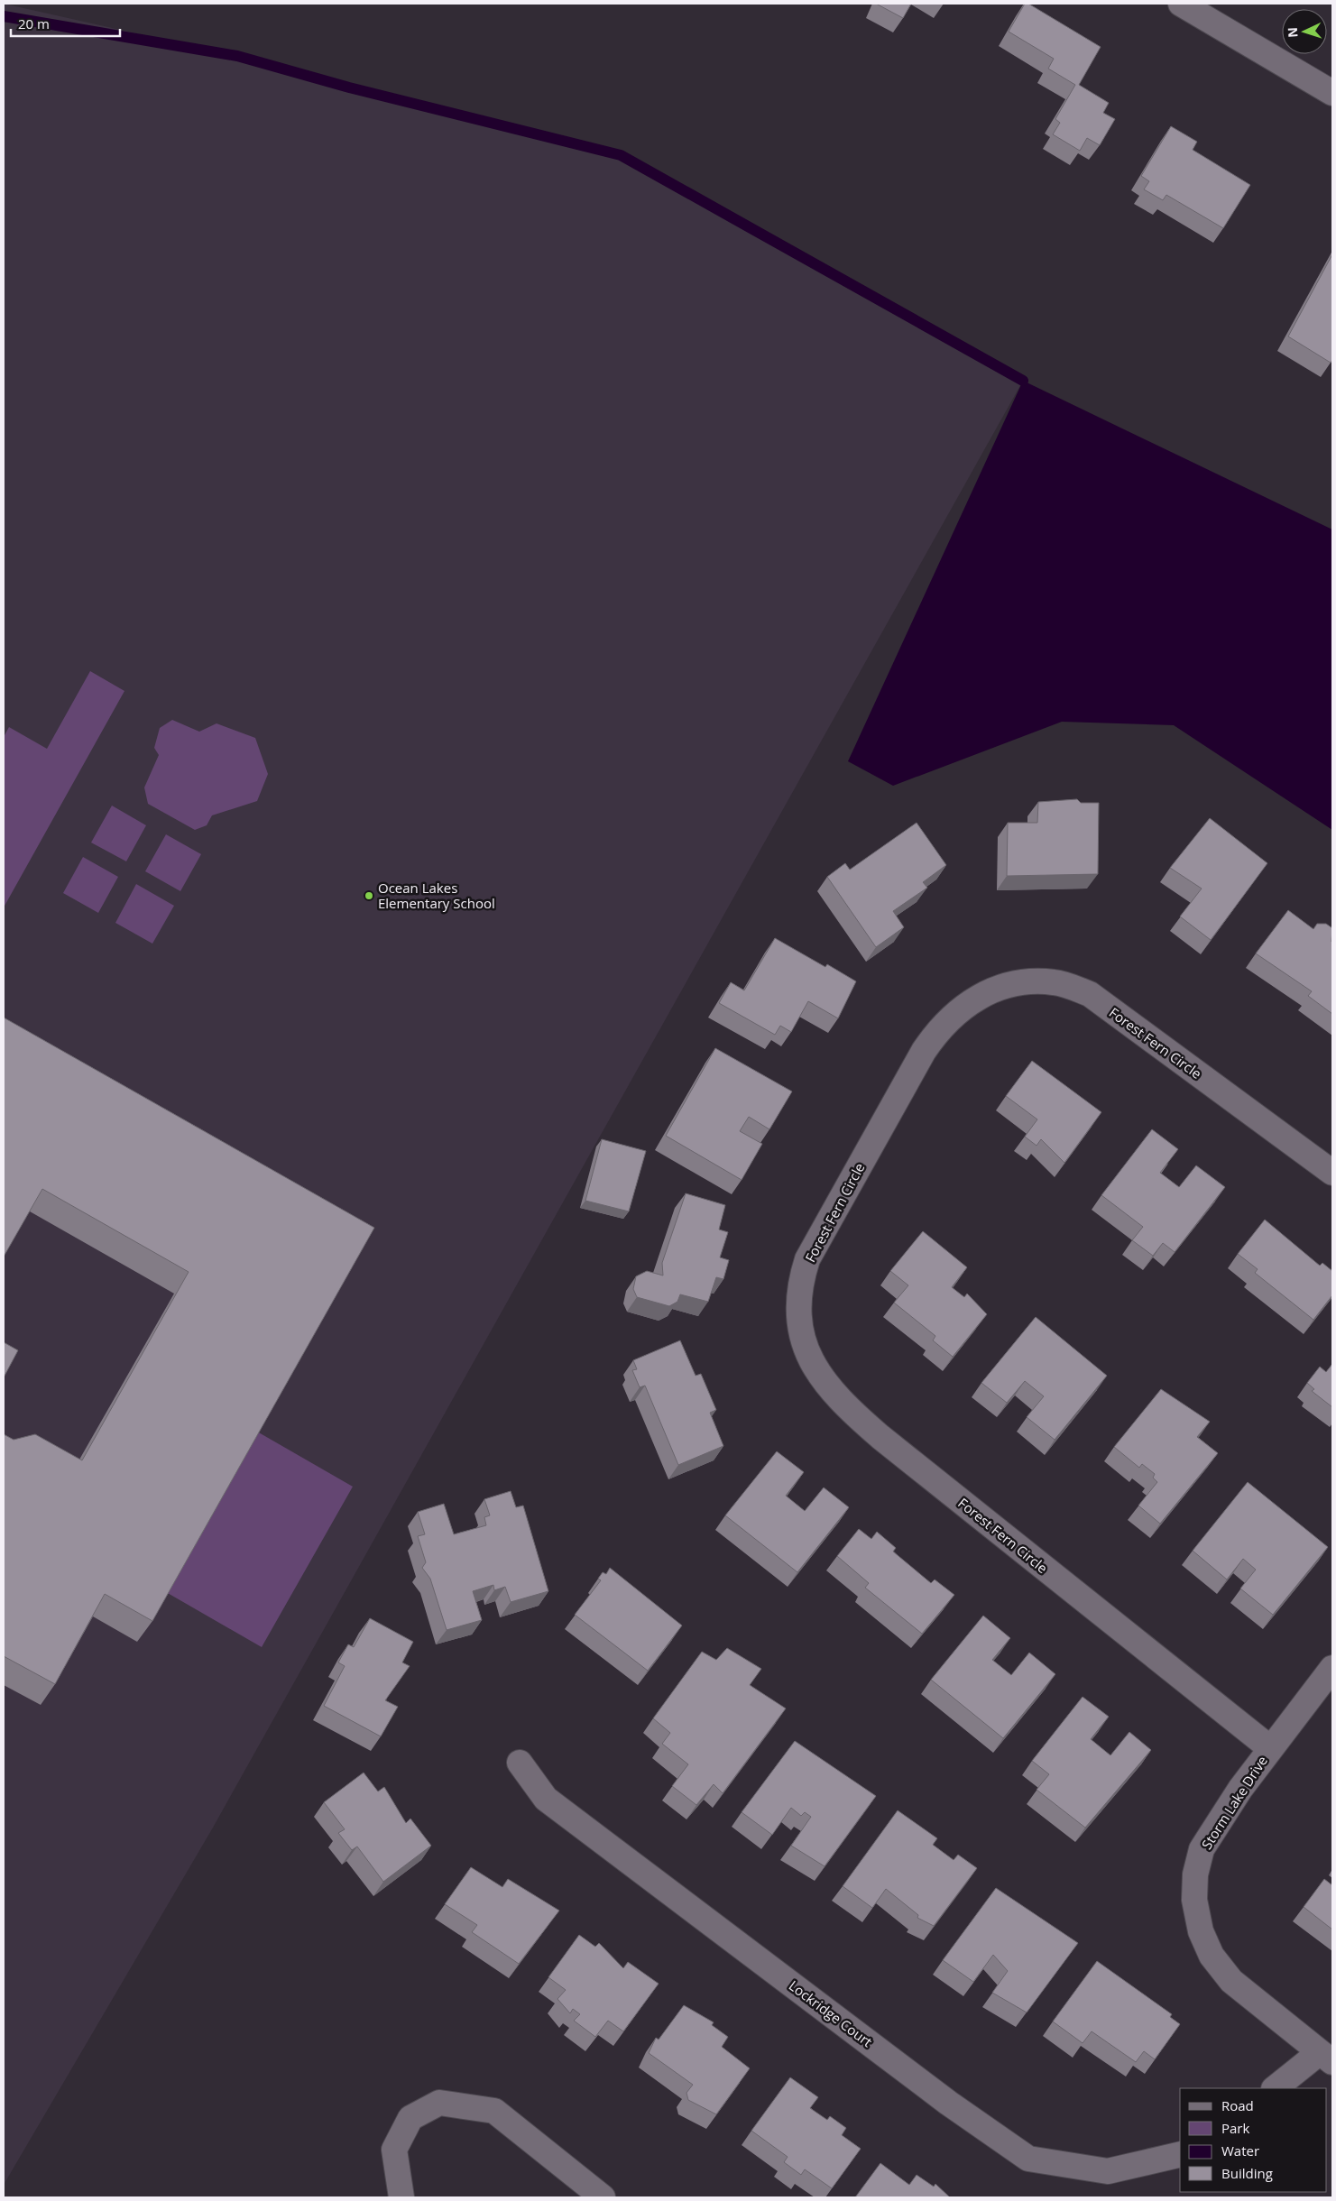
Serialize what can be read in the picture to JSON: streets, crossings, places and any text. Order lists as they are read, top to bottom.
{
  "streets": {
    "street": ["Forest Fern Circle", "Storm Lake Drive", "Lockridge Court"]
  },
  "crossings": [
    ["Forest Fern Circle", "Storm Lake Drive"]
  ],
  "places": ["Ocean Lakes Elementary School"],
  "legend": [
    "Road",
    "Park",
    "Water",
    "Building"
  ],
  "scale_bar": "20 m",
  "north": "left"
}
